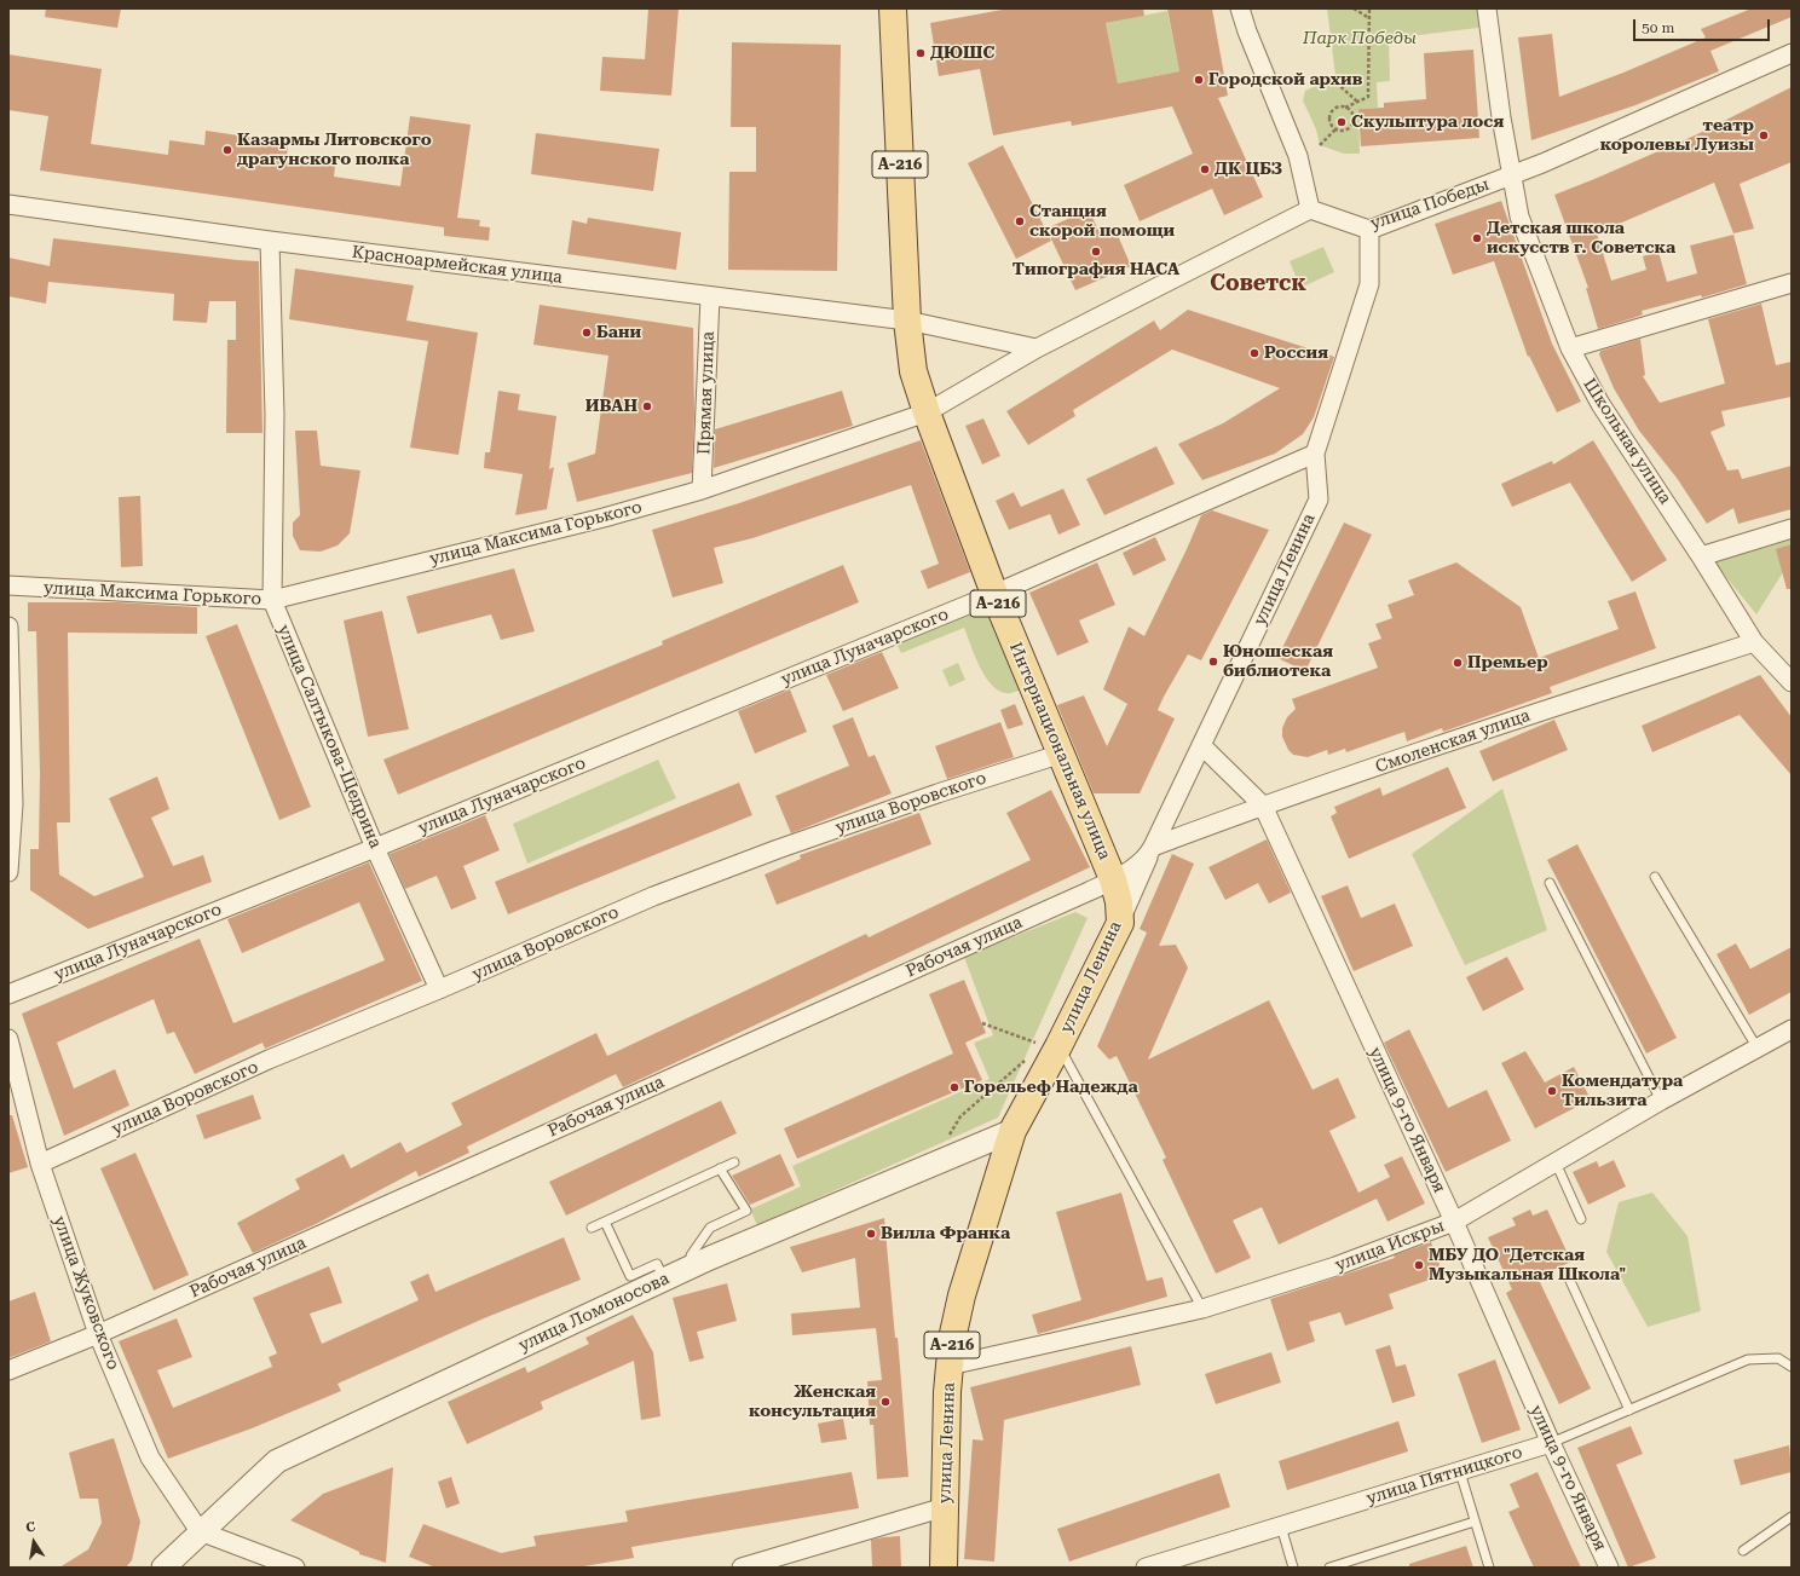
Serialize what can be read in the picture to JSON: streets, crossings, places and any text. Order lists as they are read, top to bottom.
{
  "streets": {
    "main road": ["А-216", "улица Ленина", "Интернациональная улица"],
    "street": [
      "улица Победы",
      "Красноармейская улица",
      "Прямая улица",
      "Школьная улица",
      "улица Максима Горького",
      "улица Луначарского",
      "улица Салтыкова-Щедрина",
      "Смоленская улица",
      "улица Воровского",
      "Рабочая улица",
      "улица 9-го Января",
      "улица Искры",
      "улица Жуковского",
      "улица Ломоносова",
      "улица Пятницкого"
    ]
  },
  "crossings": [
    ["А-216", "Красноармейская улица"],
    ["А-216", "Интернациональная улица"],
    ["улица Победы", "Школьная улица"],
    ["улица Победы", "улица Ленина"],
    ["Красноармейская улица", "Прямая улица"],
    ["Красноармейская улица", "улица Салтыкова-Щедрина"],
    ["Красноармейская улица", "Интернациональная улица"],
    ["Прямая улица", "улица Максима Горького"],
    ["Школьная улица", "Смоленская улица"],
    ["улица Максима Горького", "улица Салтыкова-Щедрина"],
    ["улица Максима Горького", "Интернациональная улица"],
    ["улица Ленина", "улица Луначарского"],
    ["улица Ленина", "Смоленская улица"],
    ["улица Ленина", "Интернациональная улица"],
    ["улица Ленина", "Рабочая улица"],
    ["улица Ленина", "улица Искры"],
    ["улица Ленина", "улица Ломоносова"],
    ["улица Луначарского", "улица Салтыкова-Щедрина"],
    ["улица Луначарского", "Интернациональная улица"],
    ["улица Салтыкова-Щедрина", "улица Воровского"],
    ["Смоленская улица", "улица 9-го Января"],
    ["Интернациональная улица", "улица Воровского"],
    ["Интернациональная улица", "Рабочая улица"],
    ["улица Воровского", "улица Жуковского"],
    ["Рабочая улица", "улица Жуковского"],
    ["улица 9-го Января", "улица Искры"],
    ["улица 9-го Января", "улица Пятницкого"],
    ["улица Жуковского", "улица Ломоносова"]
  ],
  "districts": ["Советск"],
  "parks": ["Парк Победы"],
  "places": [
    "ДЮШС",
    "Городской архив",
    "Скульптура лося",
    "театр королевы Луизы",
    "Казармы Литовского драгунского полка",
    "ДК ЦБЗ",
    "Станция скорой помощи",
    "Детская школа искусств г. Советска",
    "Типография НАСА",
    "Бани",
    "Россия",
    "ИВАН",
    "Юношеская библиотека",
    "Премьер",
    "Горельеф Надежда",
    "Комендатура Тильзита",
    "Вилла Франка",
    "МБУ ДО \"Детская Музыкальная Школа\"",
    "Женская консультация"
  ],
  "scale_bar": "50 m",
  "north": "top"
}
